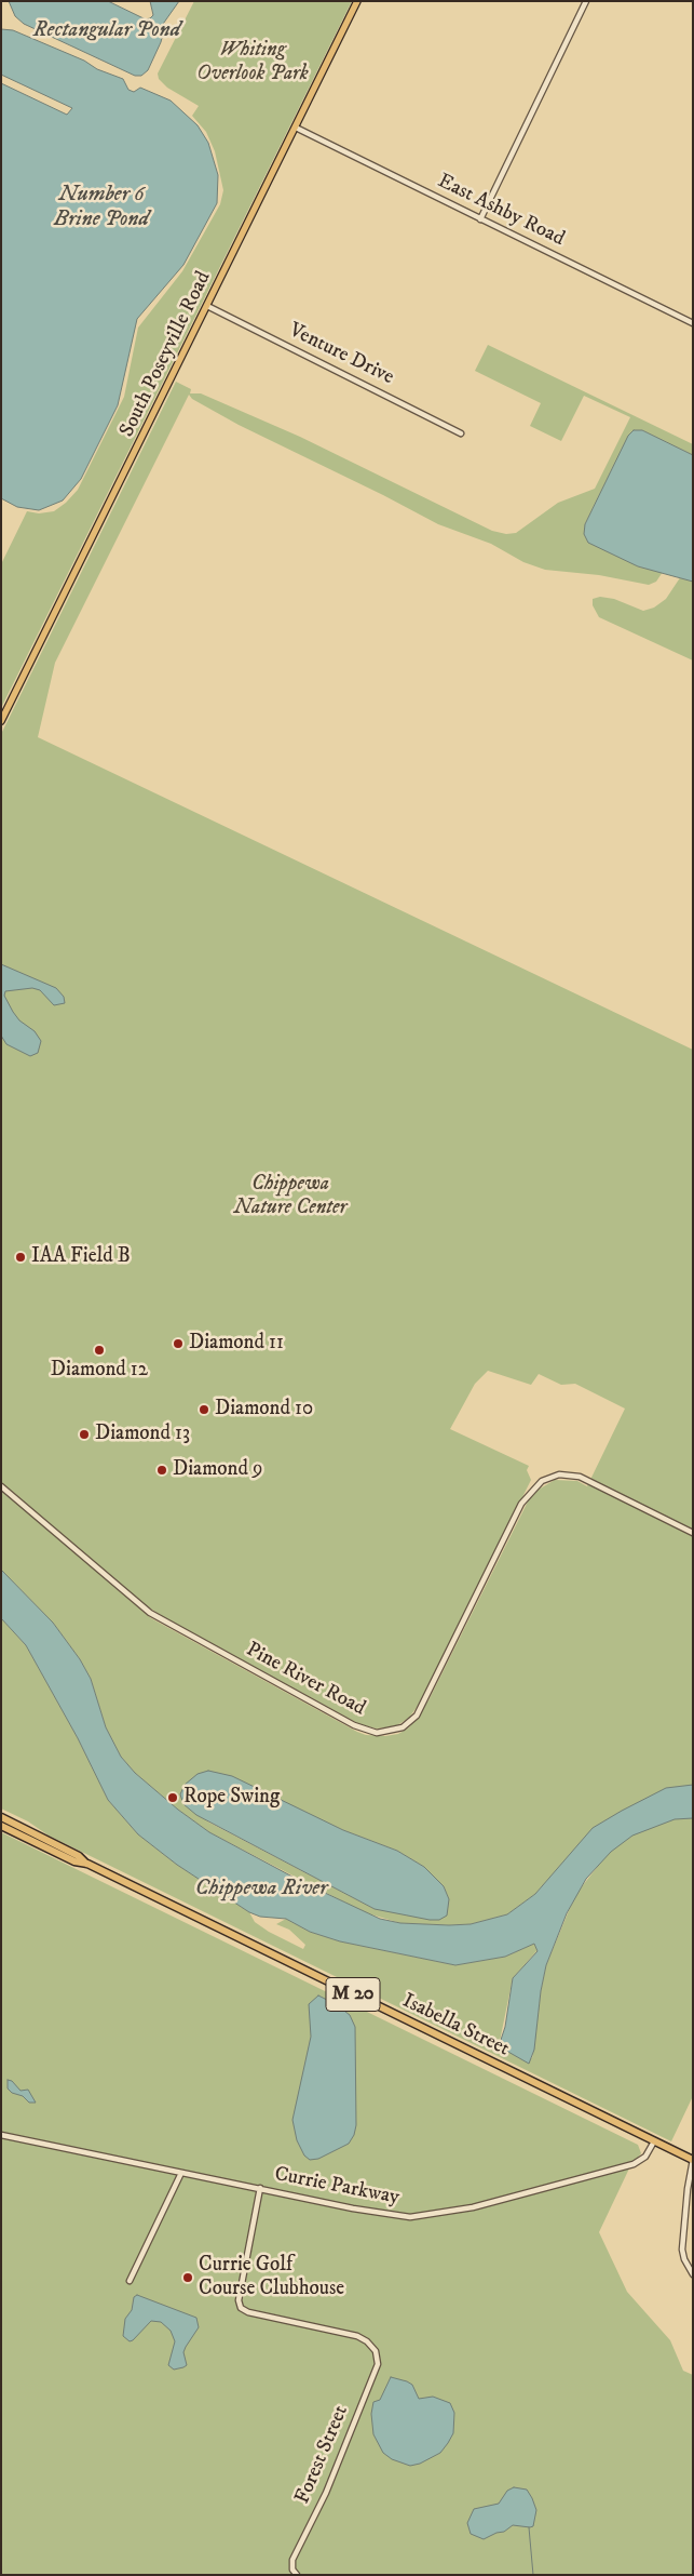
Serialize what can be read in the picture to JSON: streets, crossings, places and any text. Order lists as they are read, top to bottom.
{
  "streets": {
    "highway": ["M 20", "Isabella Street"],
    "main road": ["South Poseyville Road"],
    "street": [
      "East Ashby Road",
      "Venture Drive",
      "Pine River Road",
      "Currie Parkway",
      "Forest Street"
    ]
  },
  "crossings": [
    ["East Ashby Road", "South Poseyville Road"],
    ["South Poseyville Road", "Venture Drive"],
    ["Isabella Street", "Currie Parkway"],
    ["Currie Parkway", "Forest Street"]
  ],
  "water": ["Rectangular Pond", "Number 6 Brine Pond", "Chippewa River"],
  "parks": ["Whiting Overlook Park", "Chippewa Nature Center"],
  "places": [
    "IAA Field B",
    "Diamond 11",
    "Diamond 12",
    "Diamond 10",
    "Diamond 13",
    "Diamond 9",
    "Rope Swing",
    "Currie Golf Course Clubhouse"
  ]
}
